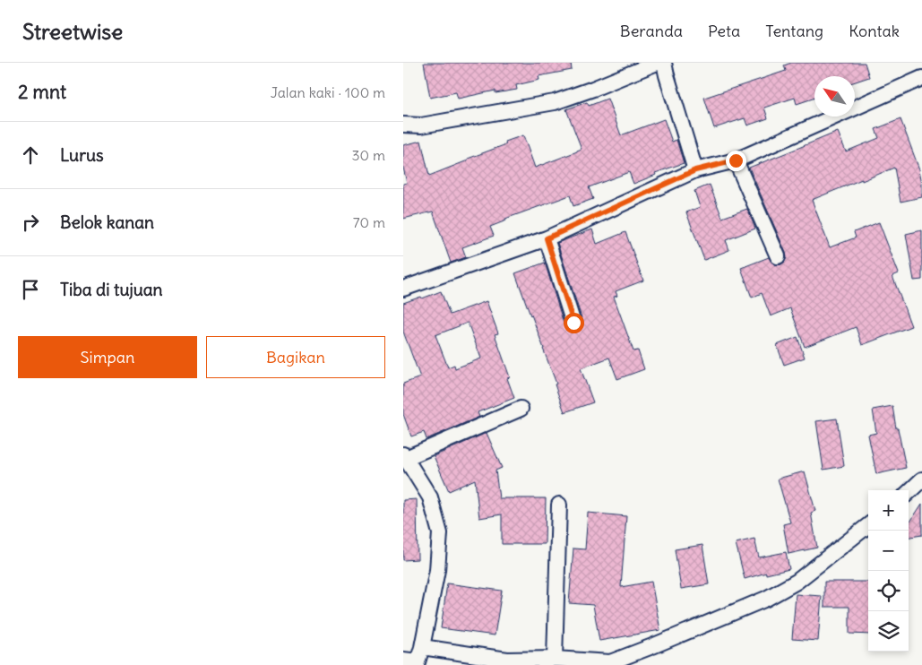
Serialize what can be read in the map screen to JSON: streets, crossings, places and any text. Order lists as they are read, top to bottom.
{
  "north": "top left",
  "page": {
    "header": "Streetwise",
    "nav": [
      "Beranda",
      "Peta",
      "Tentang",
      "Kontak"
    ],
    "heading": ["2 mnt", "Jalan kaki · 100 m"],
    "list": [
      ["Lurus", "30 m"],
      ["Belok kanan", "70 m"],
      "Tiba di tujuan"
    ],
    "buttons": ["Simpan", "Bagikan"],
    "map_buttons": ["+", "−"]
  }
}
